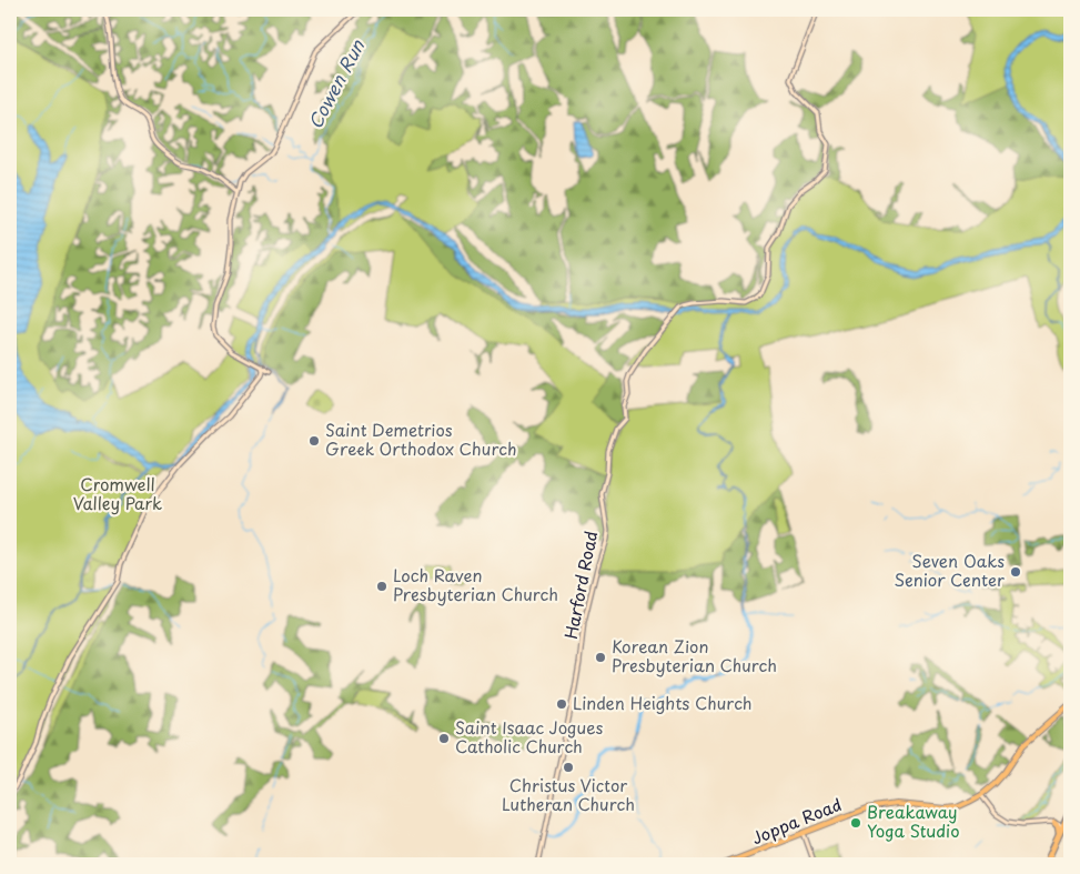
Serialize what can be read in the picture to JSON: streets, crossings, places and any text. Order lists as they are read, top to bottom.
{
  "streets": {
    "main road": ["Harford Road", "Joppa Road"]
  },
  "water": ["Cowen Run"],
  "parks": ["Cromwell Valley Park"],
  "places": [
    "Saint Demetrios Greek Orthodox Church",
    "Seven Oaks Senior Center",
    "Loch Raven Presbyterian Church",
    "Korean Zion Presbyterian Church",
    "Linden Heights Church",
    "Saint Isaac Jogues Catholic Church",
    "Christus Victor Lutheran Church",
    "Breakaway Yoga Studio"
  ]
}
